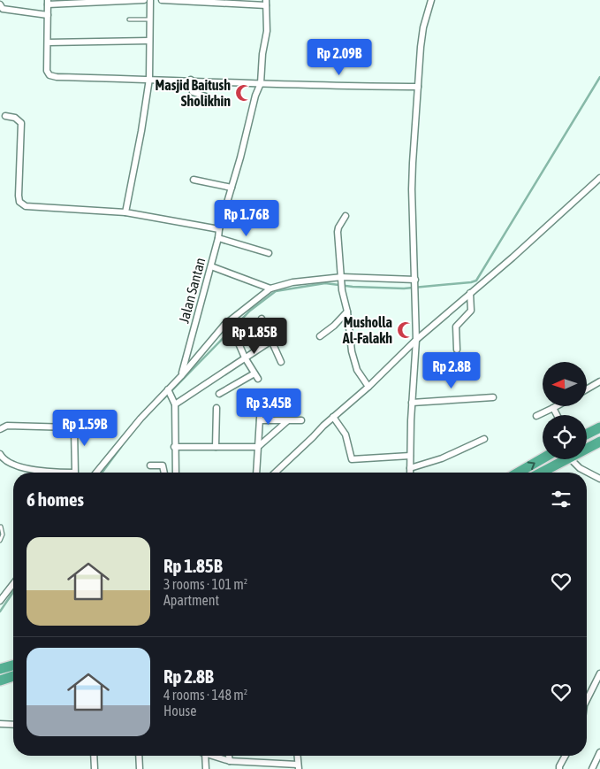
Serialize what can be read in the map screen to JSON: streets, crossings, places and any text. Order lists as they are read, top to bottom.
{
  "streets": {
    "street": ["Jalan Santan"]
  },
  "places": {
    "mosque": ["Masjid Baitush Sholikhin", "Musholla Al-Falakh"]
  },
  "north": "left",
  "page": {
    "price": [
      "Rp 2.09B",
      "Rp 1.76B",
      "Rp 1.85B",
      "Rp 2.8B",
      "Rp 3.45B",
      "Rp 1.59B"
    ],
    "heading": "6 homes",
    "list": [
      {
        "name": "Rp 1.85B",
        "note": "3 rooms · 101 m² · Apartment"
      },
      {
        "name": "Rp 2.8B",
        "note": "4 rooms · 148 m² · House"
      }
    ]
  }
}
